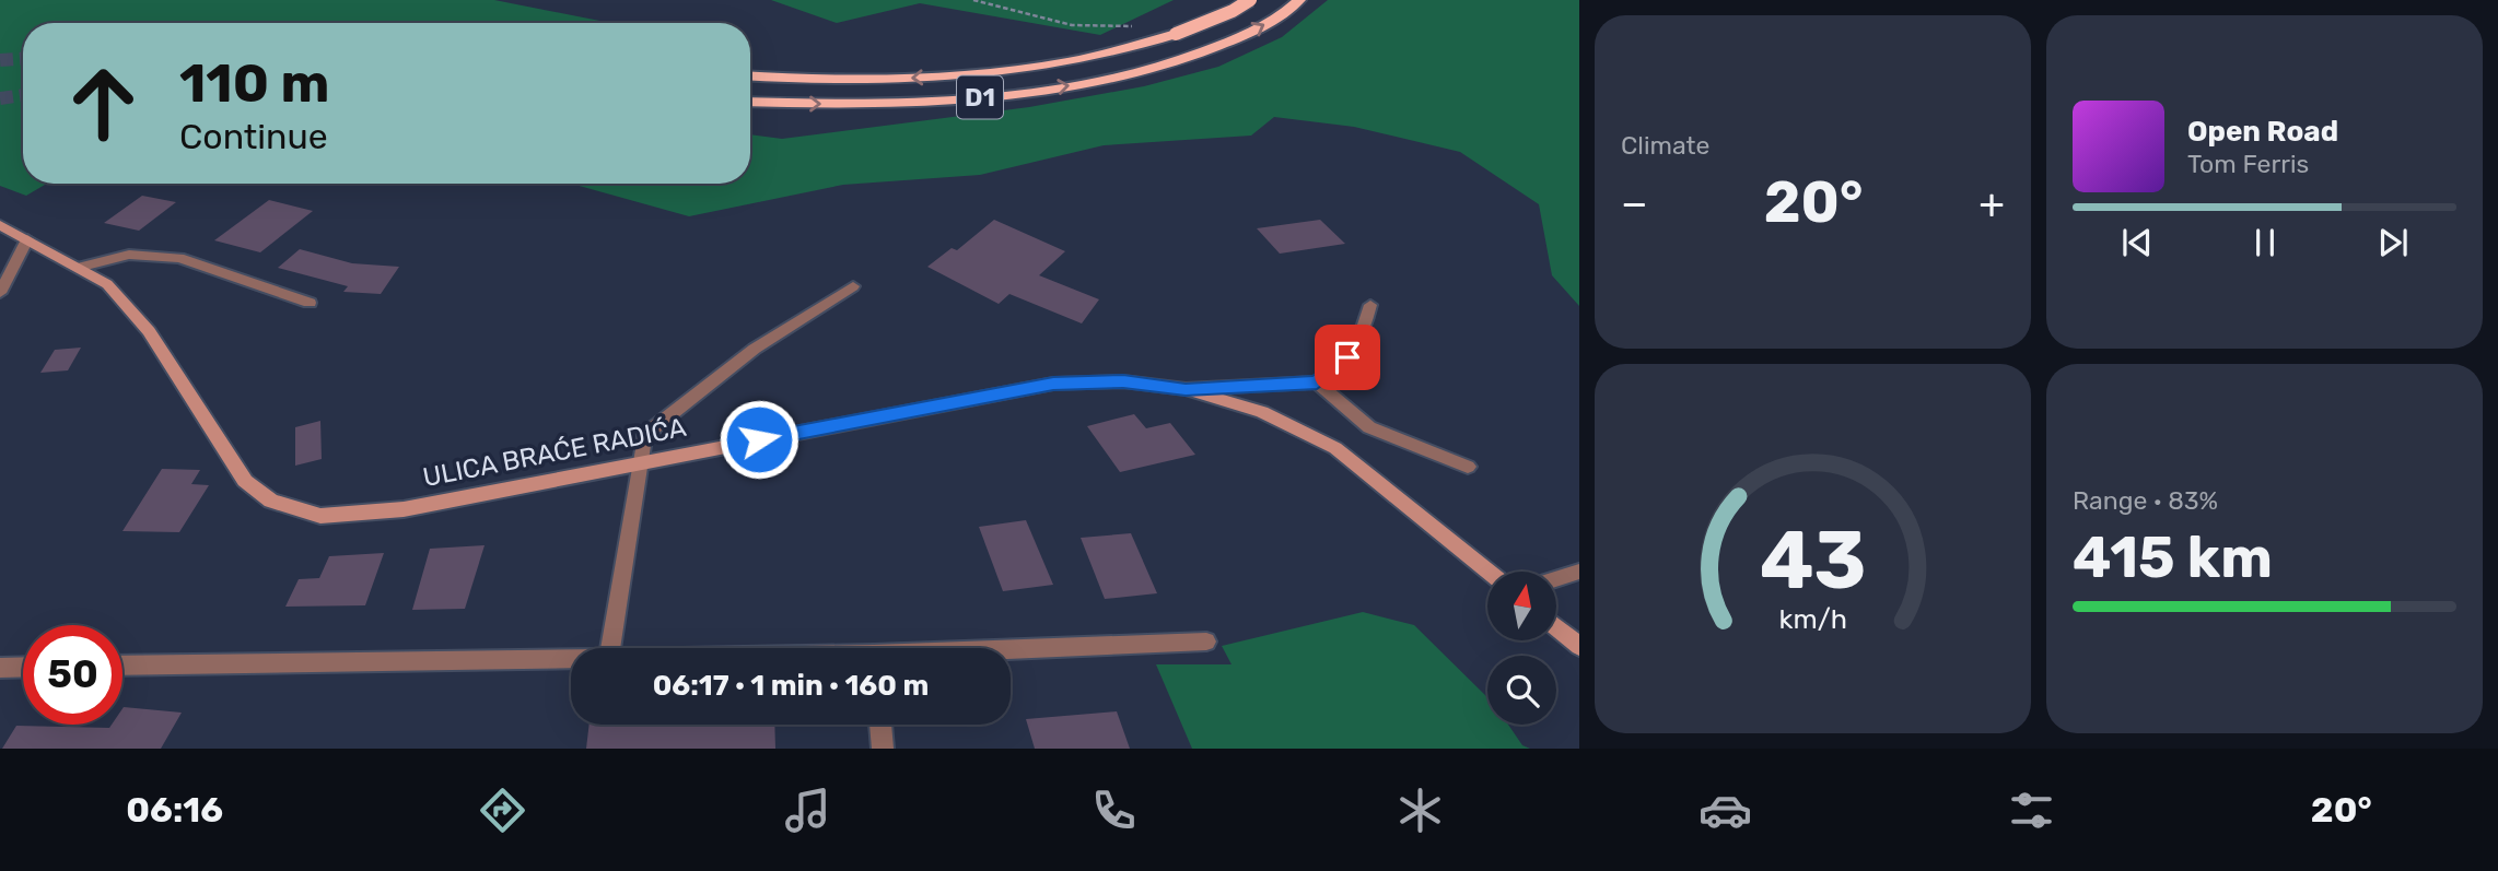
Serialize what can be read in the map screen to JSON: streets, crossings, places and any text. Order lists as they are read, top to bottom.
{
  "streets": {
    "highway": ["D1"],
    "main road": ["ULICA BRAĆE RADIĆA"]
  },
  "north": "top",
  "page": {
    "tile": [
      "Climate",
      ["Range · 83%", "415 km"]
    ],
    "turn": ["110 m", "Continue"],
    "song": ["Open Road", "Tom Ferris"],
    "heat": ["−", "20°", "+"],
    "limit": "50",
    "trip": "06:17 · 1 min · 160 m",
    "tabs": ["06:16", "20°"],
    "gauge": ["43", "km/h"]
  }
}
